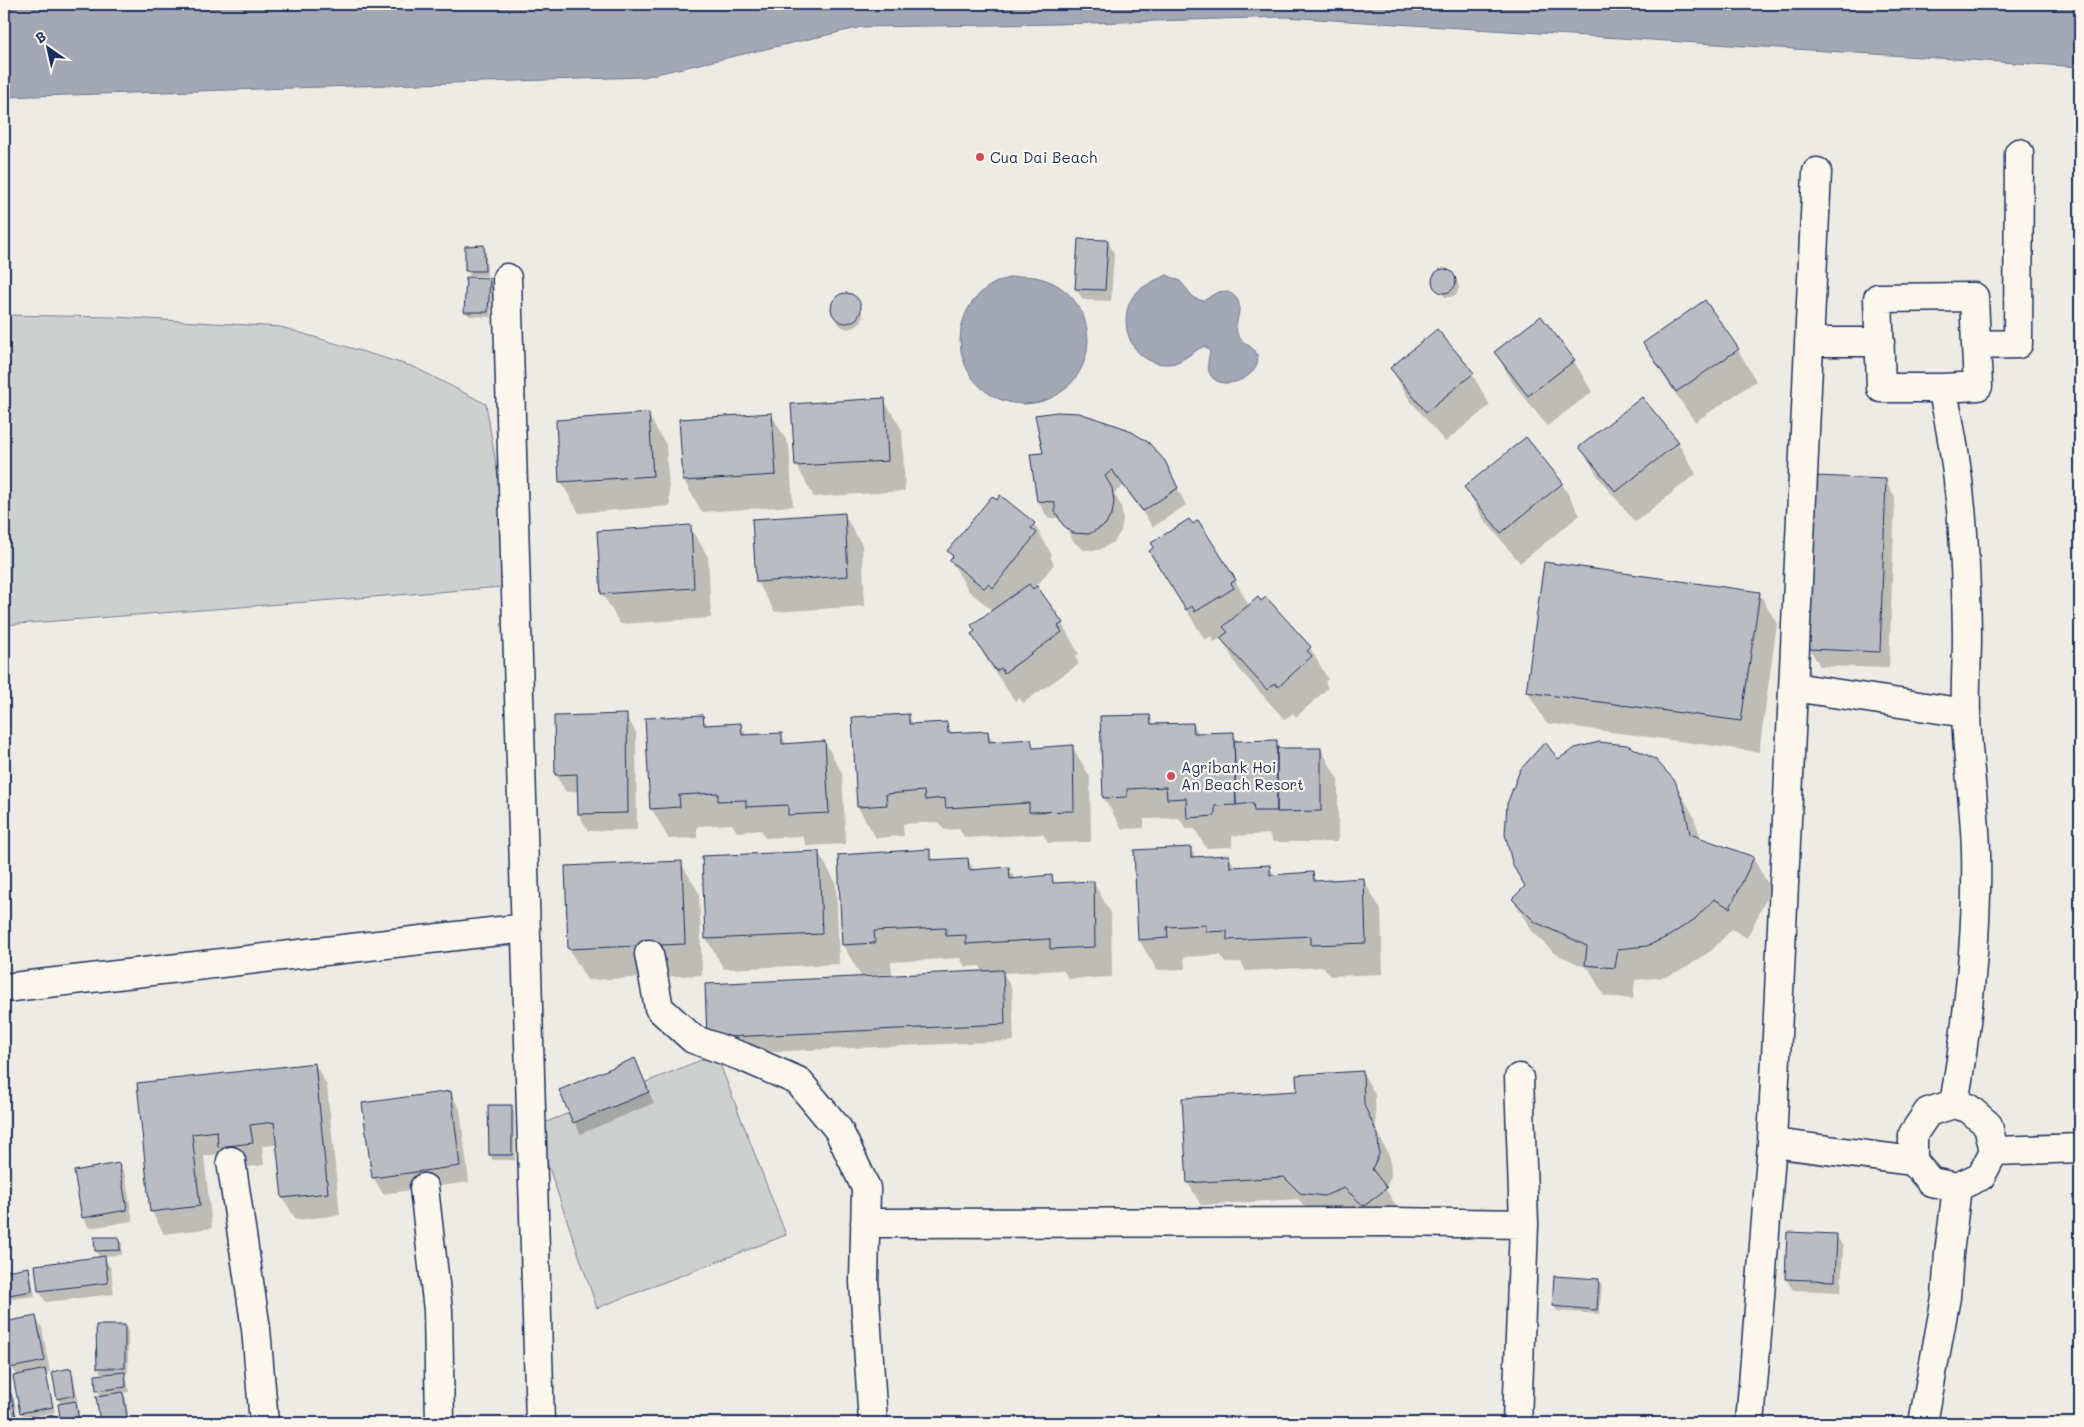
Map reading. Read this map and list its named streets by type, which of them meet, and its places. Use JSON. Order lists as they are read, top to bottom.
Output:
{
  "places": ["Cua Dai Beach", "Agribank Hoi An Beach Resort"],
  "north": "top left"
}
